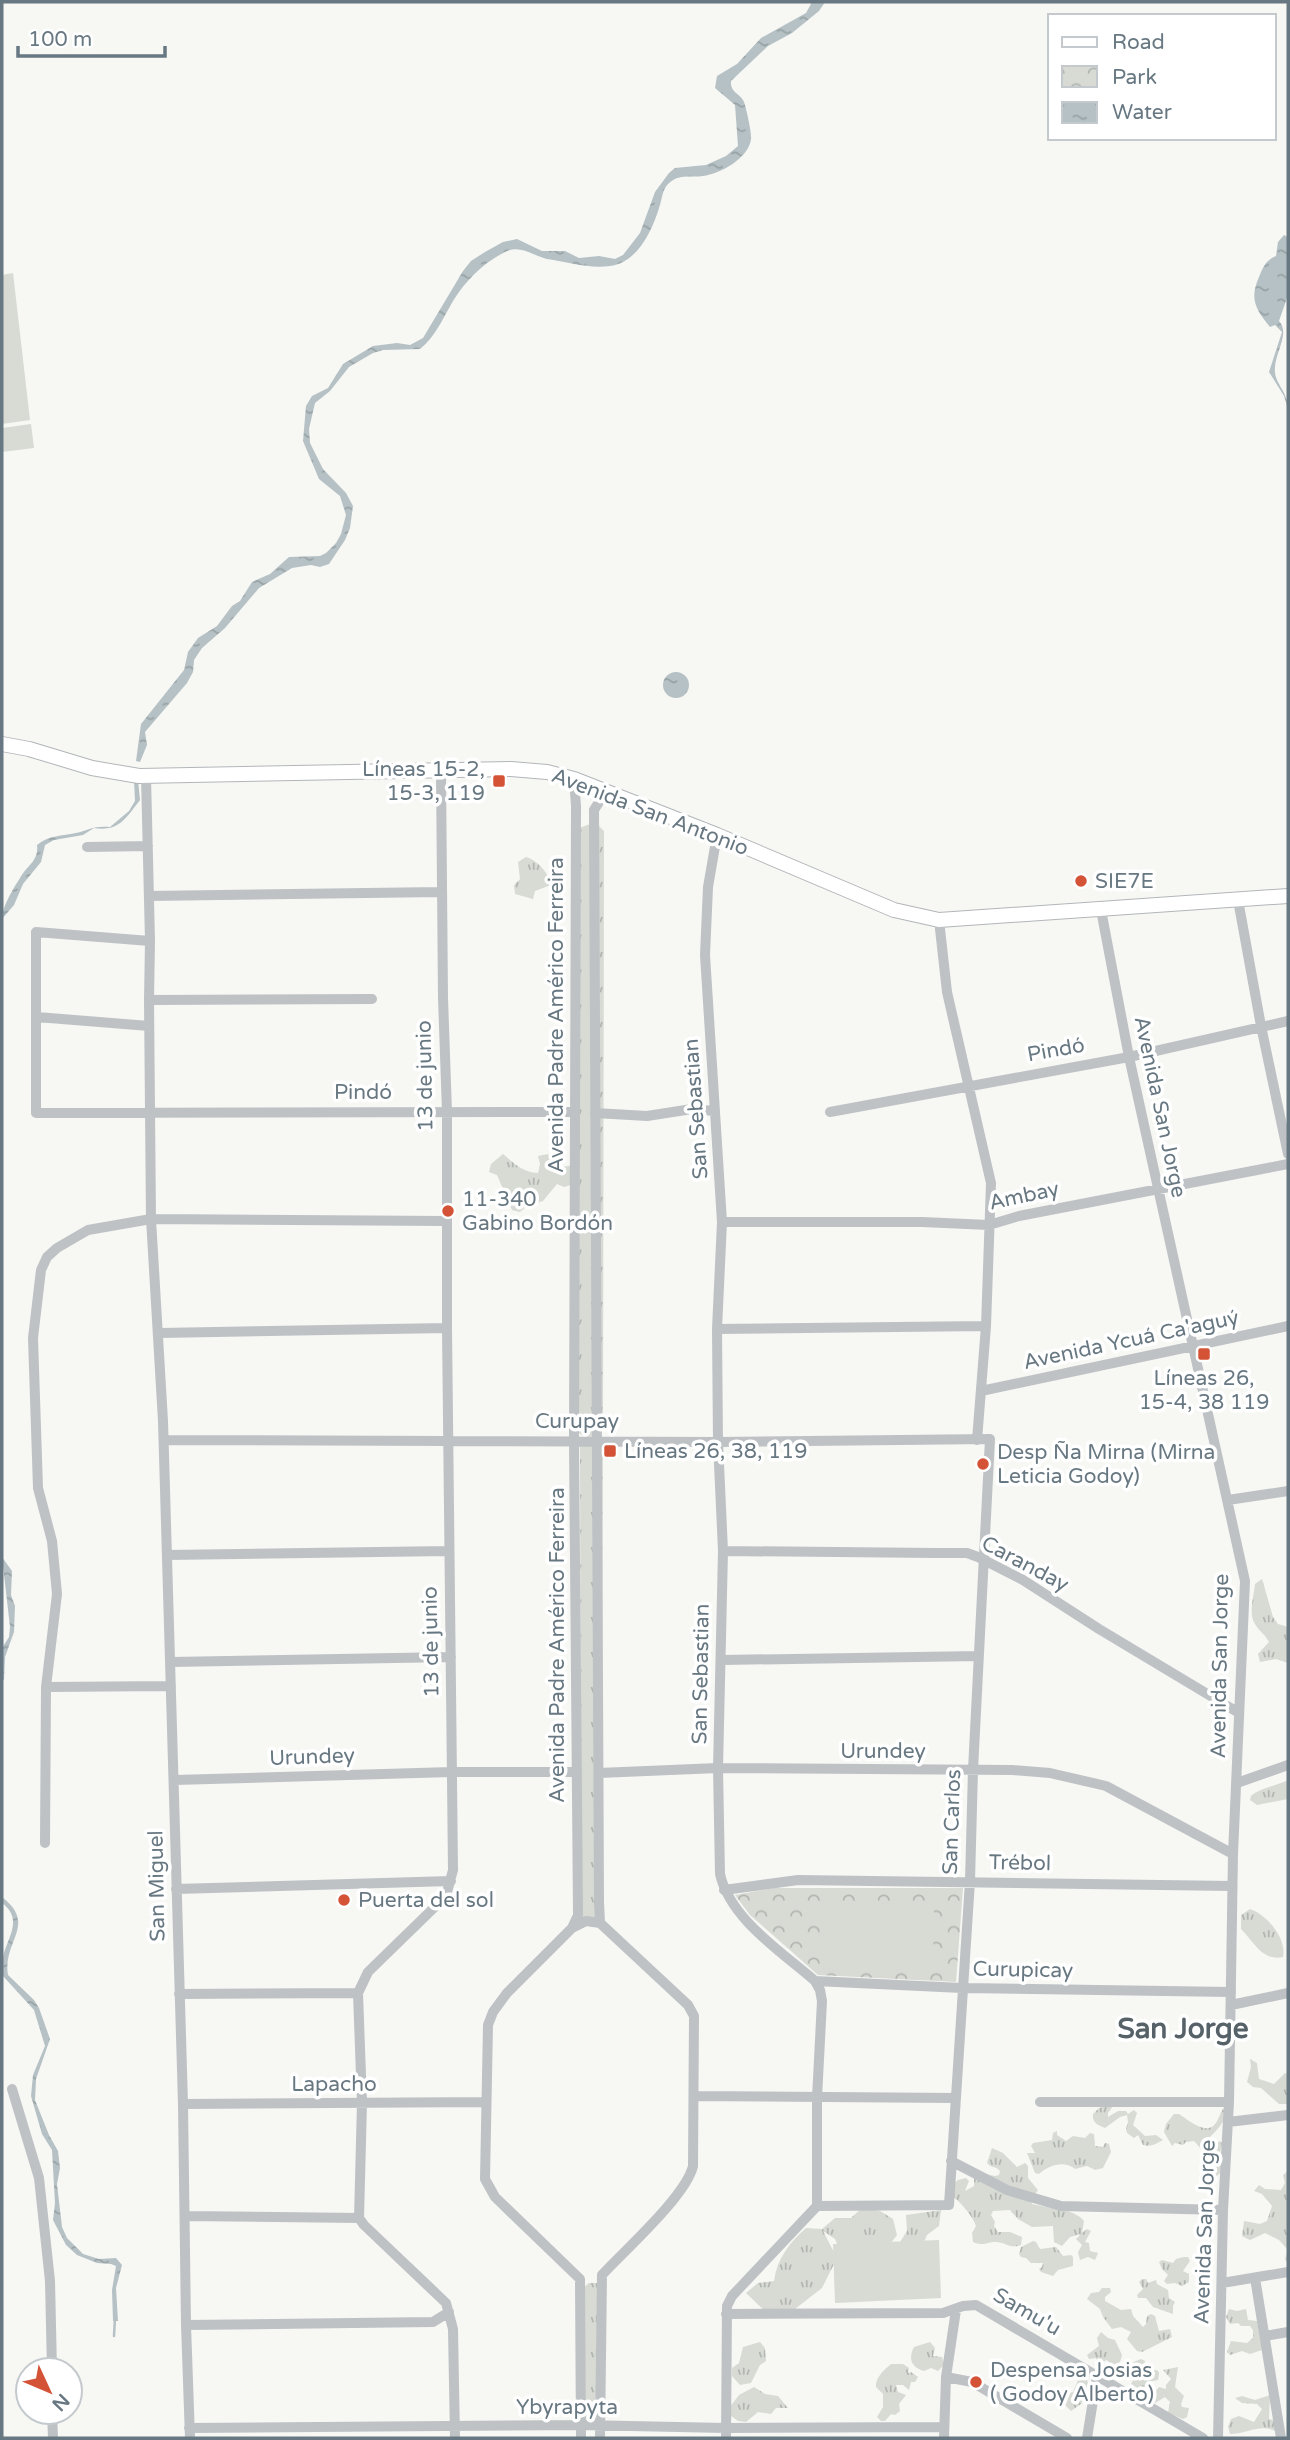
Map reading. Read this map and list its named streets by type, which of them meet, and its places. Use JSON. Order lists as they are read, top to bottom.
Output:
{
  "streets": {
    "main road": ["Avenida San Antonio"],
    "street": [
      "Avenida Padre Américo Ferreira",
      "Pindó",
      "13 de junio",
      "Avenida San Jorge",
      "San Sebastian",
      "Ambay",
      "Avenida Ycuá Ca'aguý",
      "Curupay",
      "Caranday",
      "Urundey",
      "San Carlos",
      "Trébol",
      "San Miguel",
      "Curupicay",
      "Lapacho",
      "Samu'u",
      "Ybyrapyta"
    ]
  },
  "crossings": [
    ["Avenida San Antonio", "Avenida Padre Américo Ferreira"],
    ["Avenida San Antonio", "13 de junio"],
    ["Avenida San Antonio", "Avenida San Jorge"],
    ["Avenida San Antonio", "San Sebastian"],
    ["Avenida San Antonio", "San Miguel"],
    ["Avenida Padre Américo Ferreira", "Pindó"],
    ["Avenida Padre Américo Ferreira", "Curupay"],
    ["Avenida Padre Américo Ferreira", "Urundey"],
    ["Pindó", "13 de junio"],
    ["Pindó", "Avenida San Jorge"],
    ["Pindó", "San Miguel"],
    ["13 de junio", "Curupay"],
    ["13 de junio", "Urundey"],
    ["Avenida San Jorge", "Ambay"],
    ["Avenida San Jorge", "Avenida Ycuá Ca'aguý"],
    ["Avenida San Jorge", "Caranday"],
    ["Avenida San Jorge", "Urundey"],
    ["Avenida San Jorge", "Trébol"],
    ["Avenida San Jorge", "Curupicay"],
    ["San Sebastian", "Ambay"],
    ["San Sebastian", "Curupay"],
    ["San Sebastian", "Caranday"],
    ["San Sebastian", "Urundey"],
    ["San Sebastian", "Trébol"],
    ["Curupay", "San Carlos"],
    ["Curupay", "San Miguel"],
    ["Caranday", "San Carlos"],
    ["Urundey", "San Carlos"],
    ["Urundey", "San Miguel"],
    ["San Carlos", "Trébol"],
    ["San Carlos", "Curupicay"],
    ["San Miguel", "Lapacho"],
    ["San Miguel", "Ybyrapyta"]
  ],
  "districts": ["San Jorge"],
  "places": {
    "transit": ["Líneas 15-2, 15-3, 119", "Líneas 26, 15-4, 38 119", "Líneas 26, 38, 119"],
    "other": [
      "SIE7E",
      "11-340 Gabino Bordón",
      "Desp Ña Mirna (Mirna Leticia Godoy)",
      "Puerta del sol",
      "Despensa Josias ( Godoy Alberto)"
    ]
  },
  "legend": ["Road", "Park", "Water"],
  "scale_bar": "100 m",
  "north": "bottom right"
}
